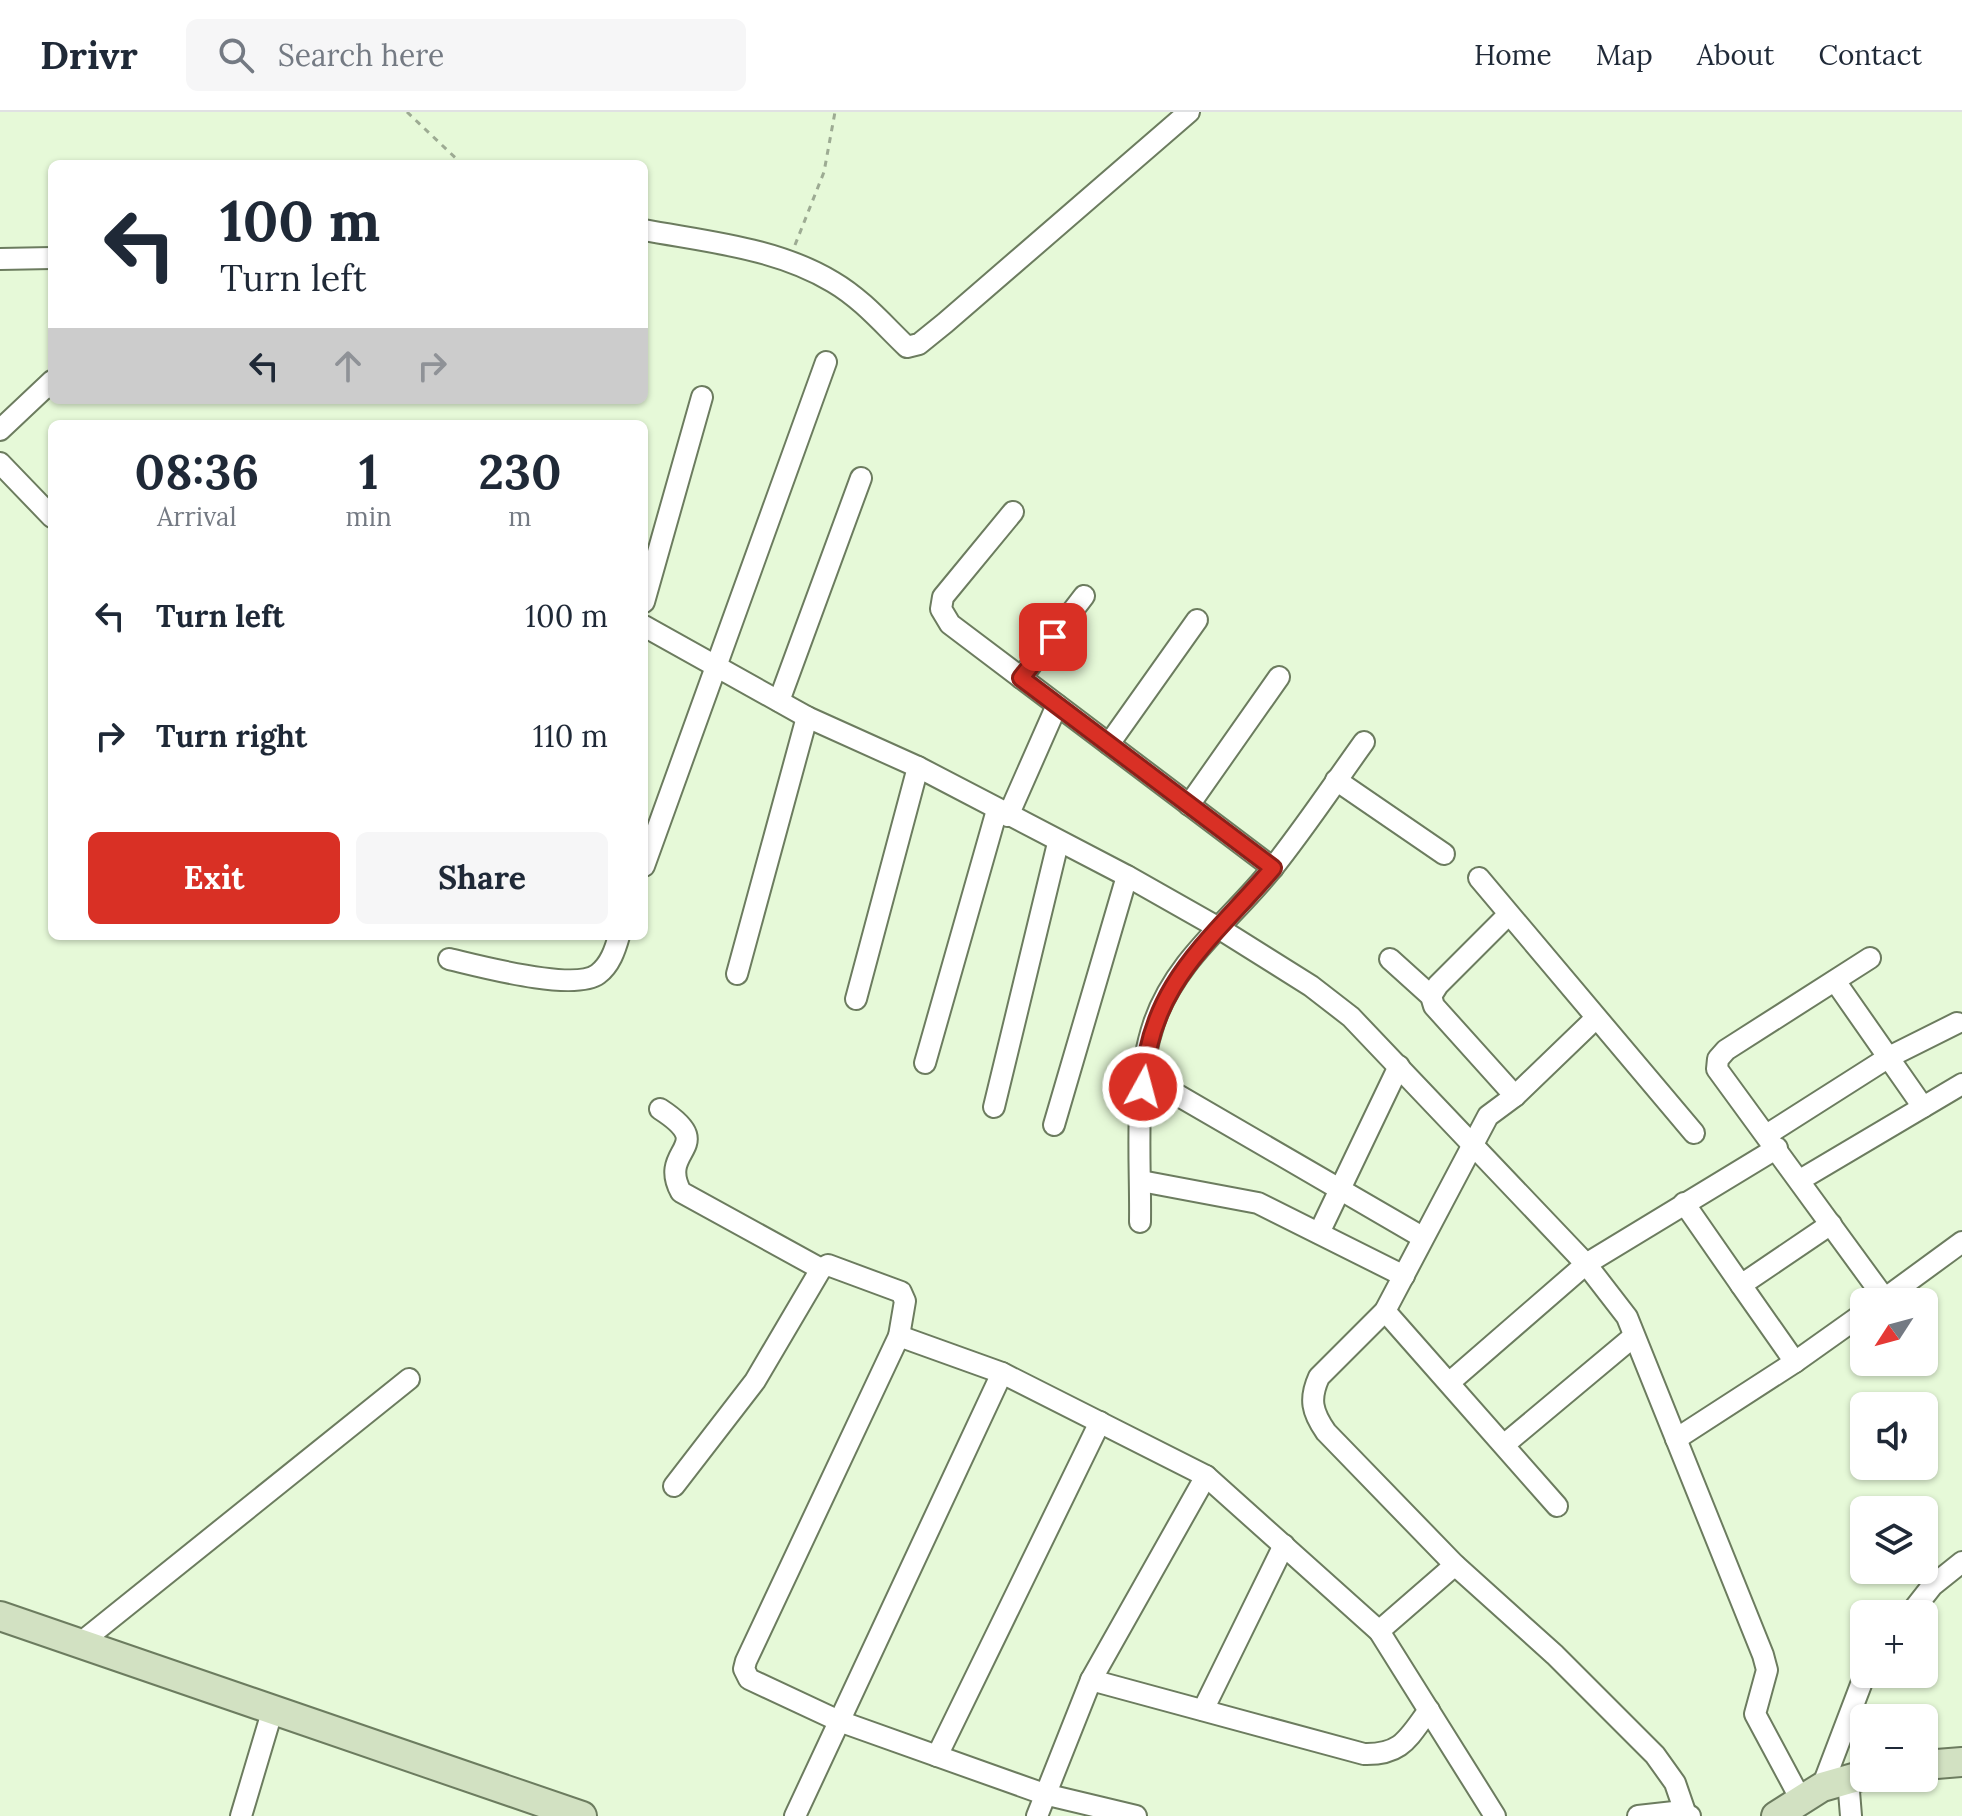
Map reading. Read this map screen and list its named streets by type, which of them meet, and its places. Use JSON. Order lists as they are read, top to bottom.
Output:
{
  "north": "bottom left",
  "page": {
    "header": "Drivr",
    "search": "Search here",
    "nav": [
      "Home",
      "Map",
      "About",
      "Contact"
    ],
    "turn": ["100 m", "Turn left"],
    "eta": [
      "08:36",
      "Arrival",
      "1",
      "min",
      "230",
      "m"
    ],
    "list": [
      {
        "name": "Turn left",
        "value": "100 m"
      },
      {
        "name": "Turn right",
        "value": "110 m"
      }
    ],
    "buttons": ["Exit", "Share"],
    "map_buttons": ["+", "−"]
  }
}
